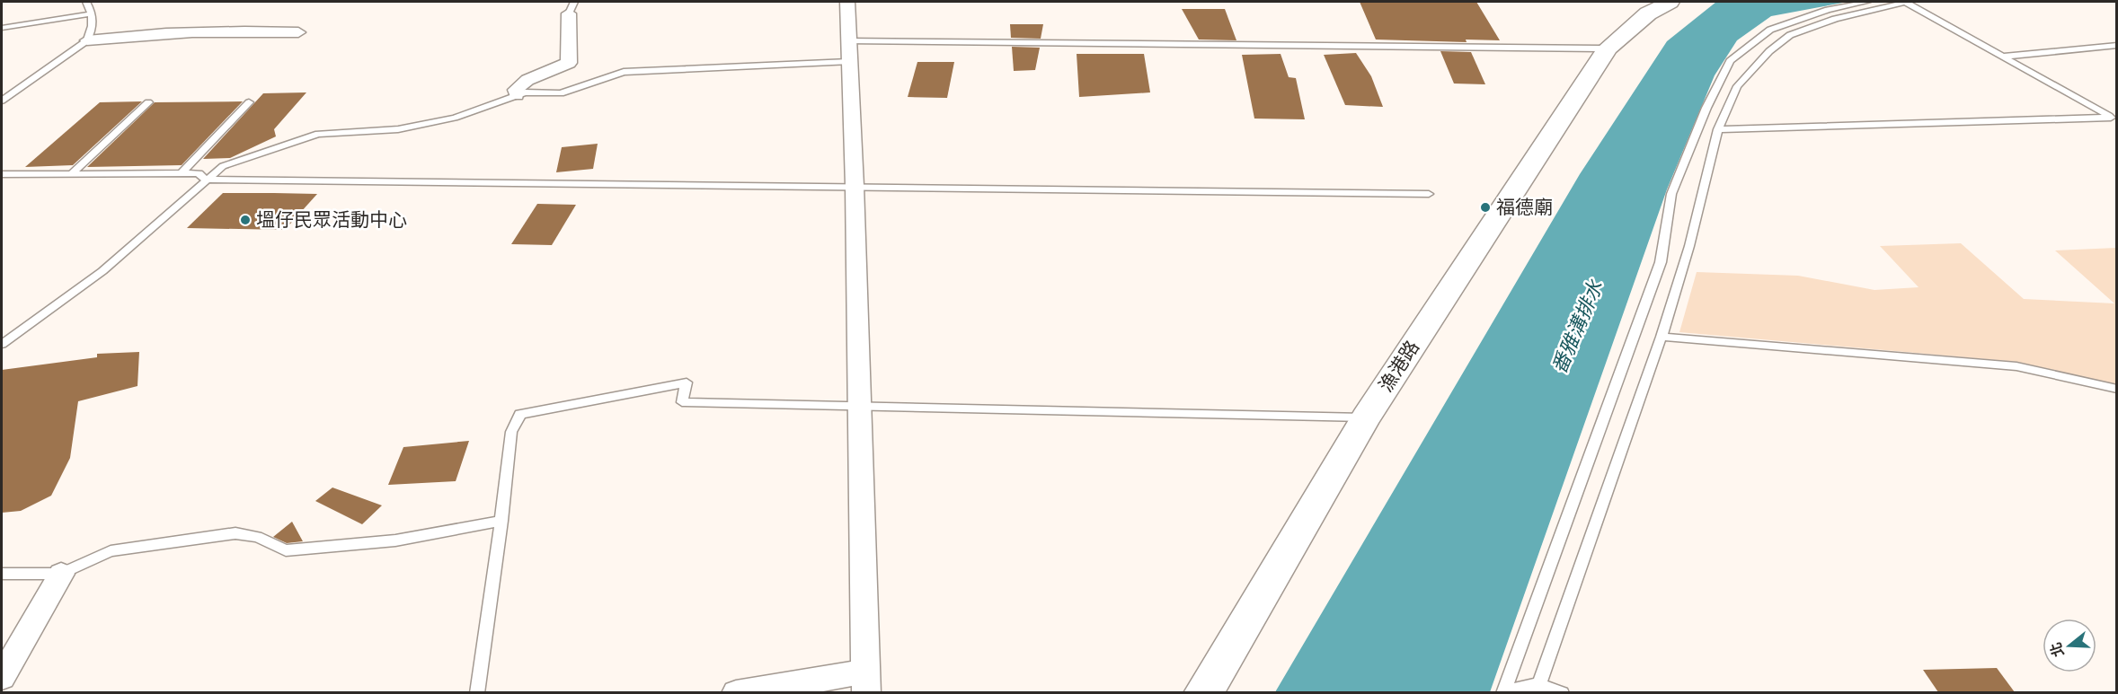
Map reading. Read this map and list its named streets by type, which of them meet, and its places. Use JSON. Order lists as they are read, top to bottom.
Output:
{
  "streets": {
    "street": ["漁港路"]
  },
  "water": ["番雅溝排水"],
  "places": ["福德廟", "塭仔民眾活動中心"],
  "north": "left"
}
